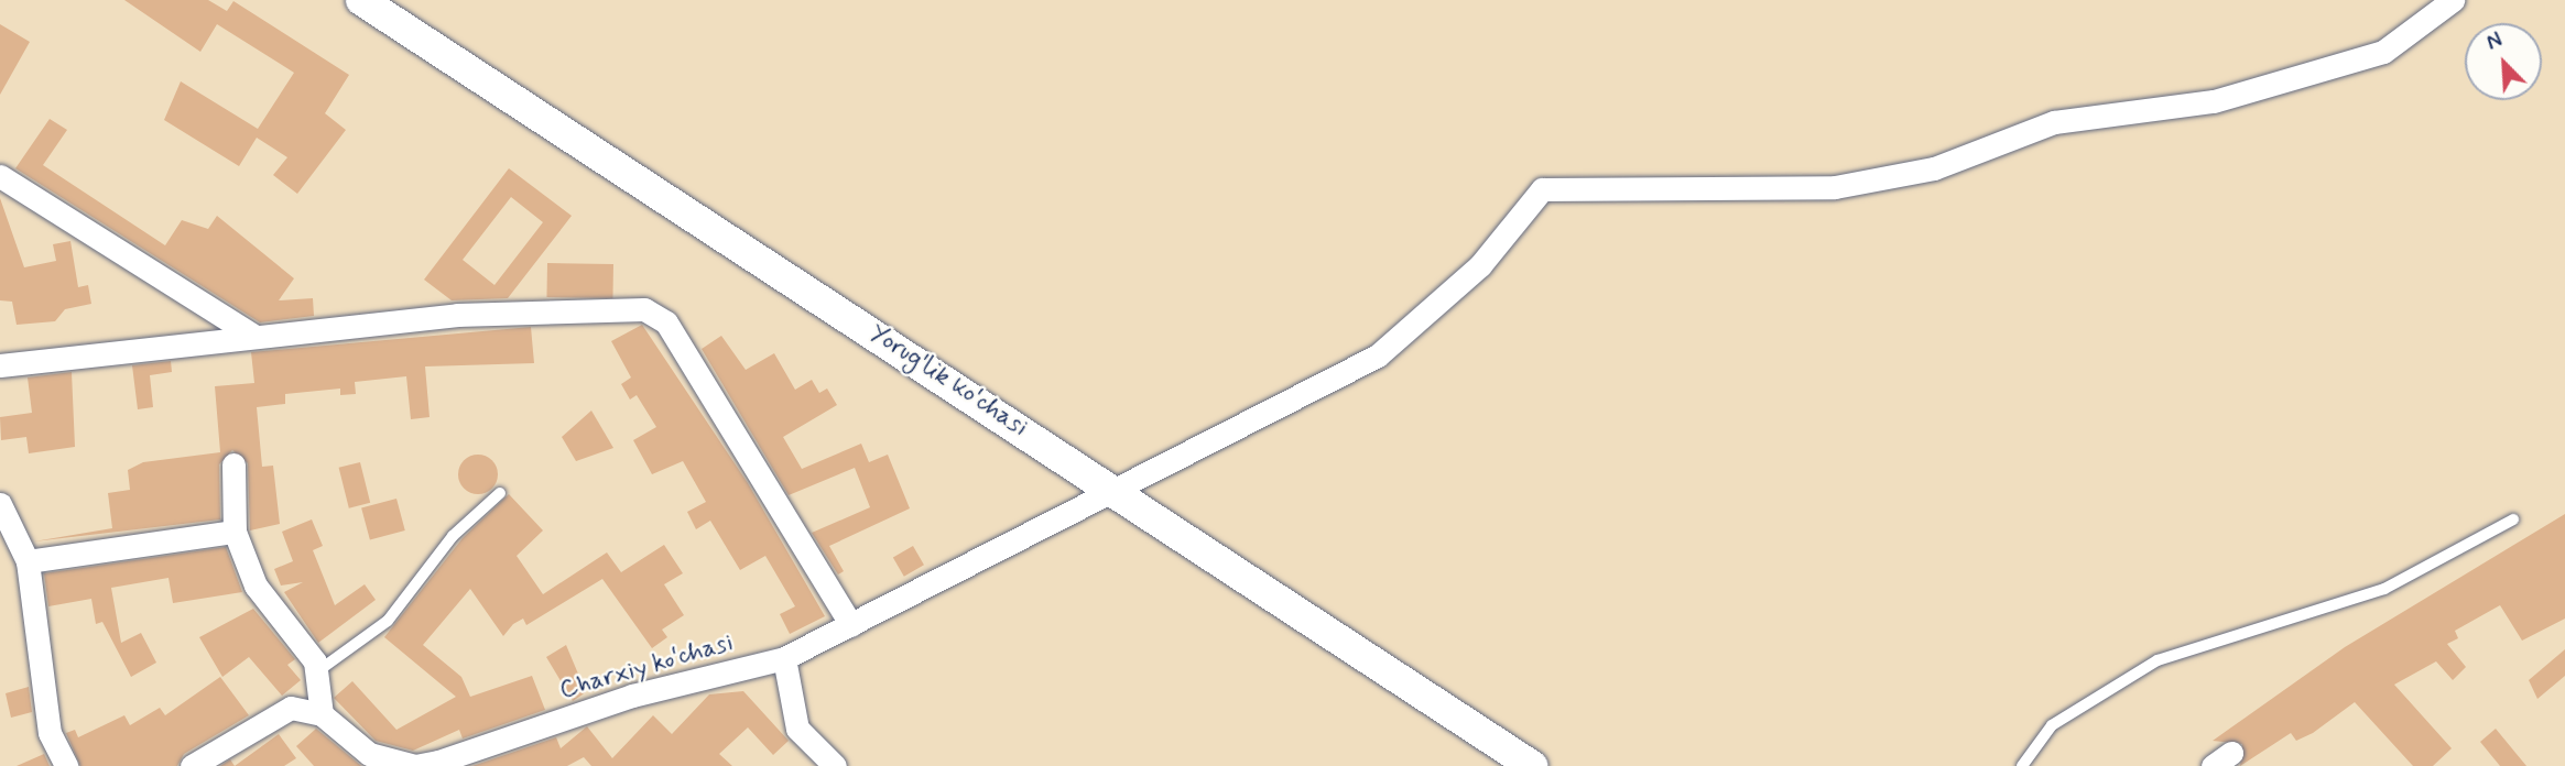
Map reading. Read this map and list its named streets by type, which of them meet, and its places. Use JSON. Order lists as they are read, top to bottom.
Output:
{
  "streets": {
    "main road": ["Yorug'lik koʻchasi"],
    "street": ["Charxiy koʻchasi"]
  },
  "crossings": [
    ["Yorug'lik koʻchasi", "Charxiy koʻchasi"]
  ],
  "north": "top left"
}
